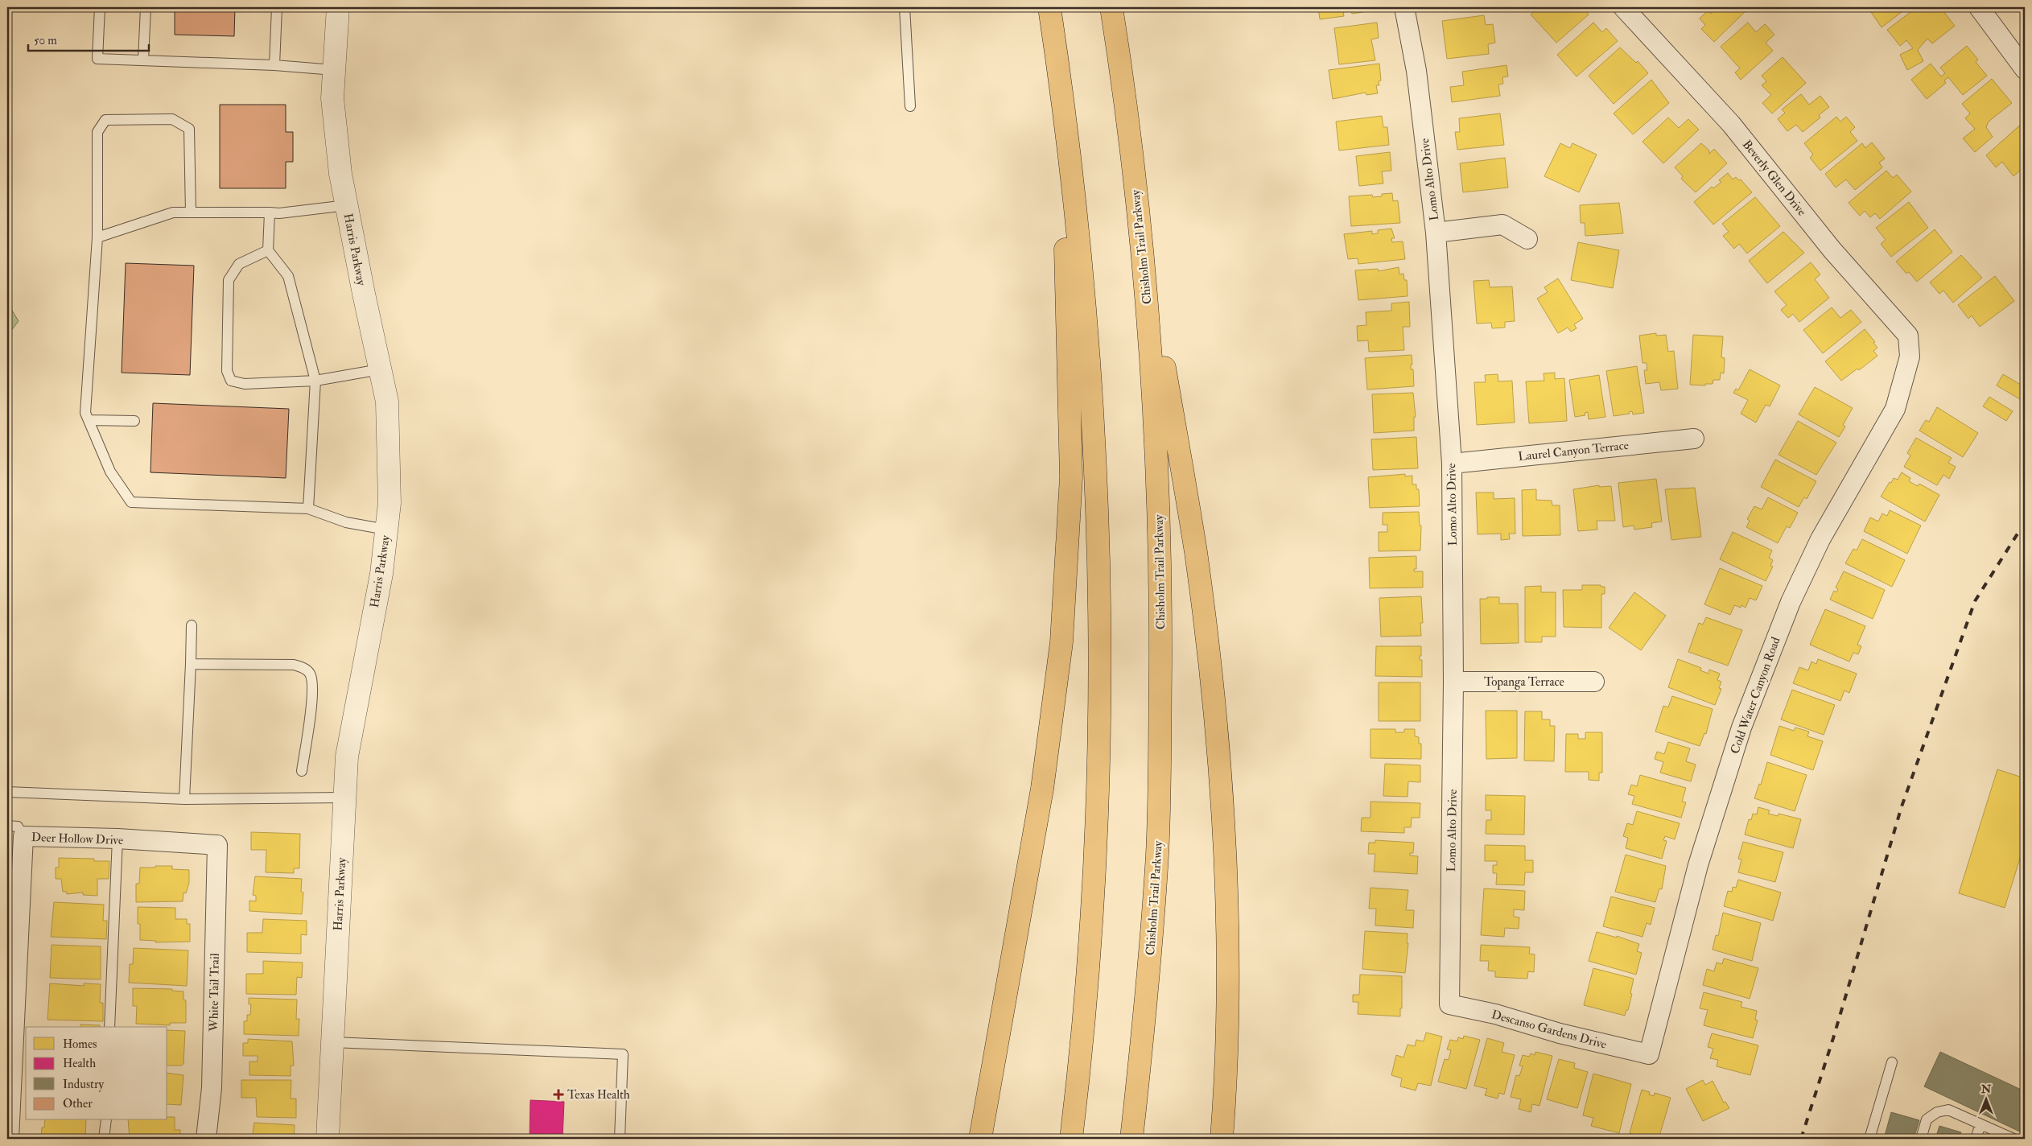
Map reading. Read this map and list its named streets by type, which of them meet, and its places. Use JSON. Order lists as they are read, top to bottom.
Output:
{
  "streets": {
    "highway": ["Chisholm Trail Parkway"],
    "street": [
      "Beverly Glen Drive",
      "Lomo Alto Drive",
      "Harris Parkway",
      "Laurel Canyon Terrace",
      "Topanga Terrace",
      "Cold Water Canyon Road",
      "Deer Hollow Drive",
      "White Tail Trail",
      "Descanso Gardens Drive"
    ]
  },
  "crossings": [
    ["Beverly Glen Drive", "Cold Water Canyon Road"],
    ["Lomo Alto Drive", "Laurel Canyon Terrace"],
    ["Lomo Alto Drive", "Topanga Terrace"],
    ["Lomo Alto Drive", "Descanso Gardens Drive"],
    ["Cold Water Canyon Road", "Descanso Gardens Drive"],
    ["Deer Hollow Drive", "White Tail Trail"]
  ],
  "places": {
    "health": ["Texas Health"]
  },
  "legend": [
    "Homes",
    "Health",
    "Industry",
    "Other"
  ],
  "scale_bar": "50 m",
  "north": "top"
}
